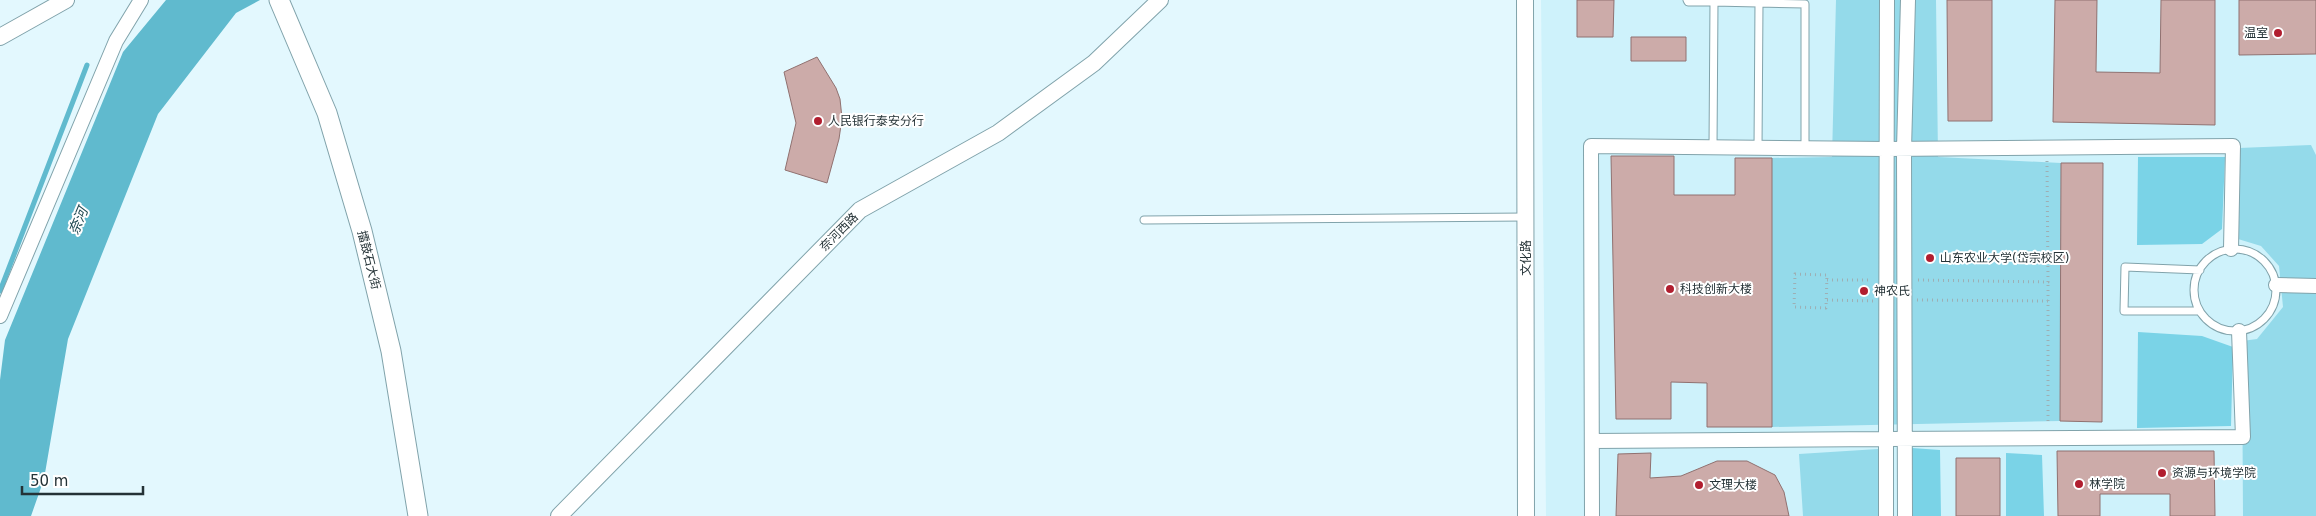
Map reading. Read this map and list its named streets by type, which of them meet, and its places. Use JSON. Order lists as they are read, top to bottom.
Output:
{
  "streets": {
    "main road": ["擂鼓石大街"],
    "street": ["奈河西路", "文化路"]
  },
  "water": ["奈河"],
  "places": [
    "温室",
    "人民银行泰安分行",
    "山东农业大学(岱宗校区)",
    "科技创新大楼",
    "神农氏",
    "资源与环境学院",
    "林学院",
    "文理大楼"
  ],
  "scale_bar": "50 m"
}
